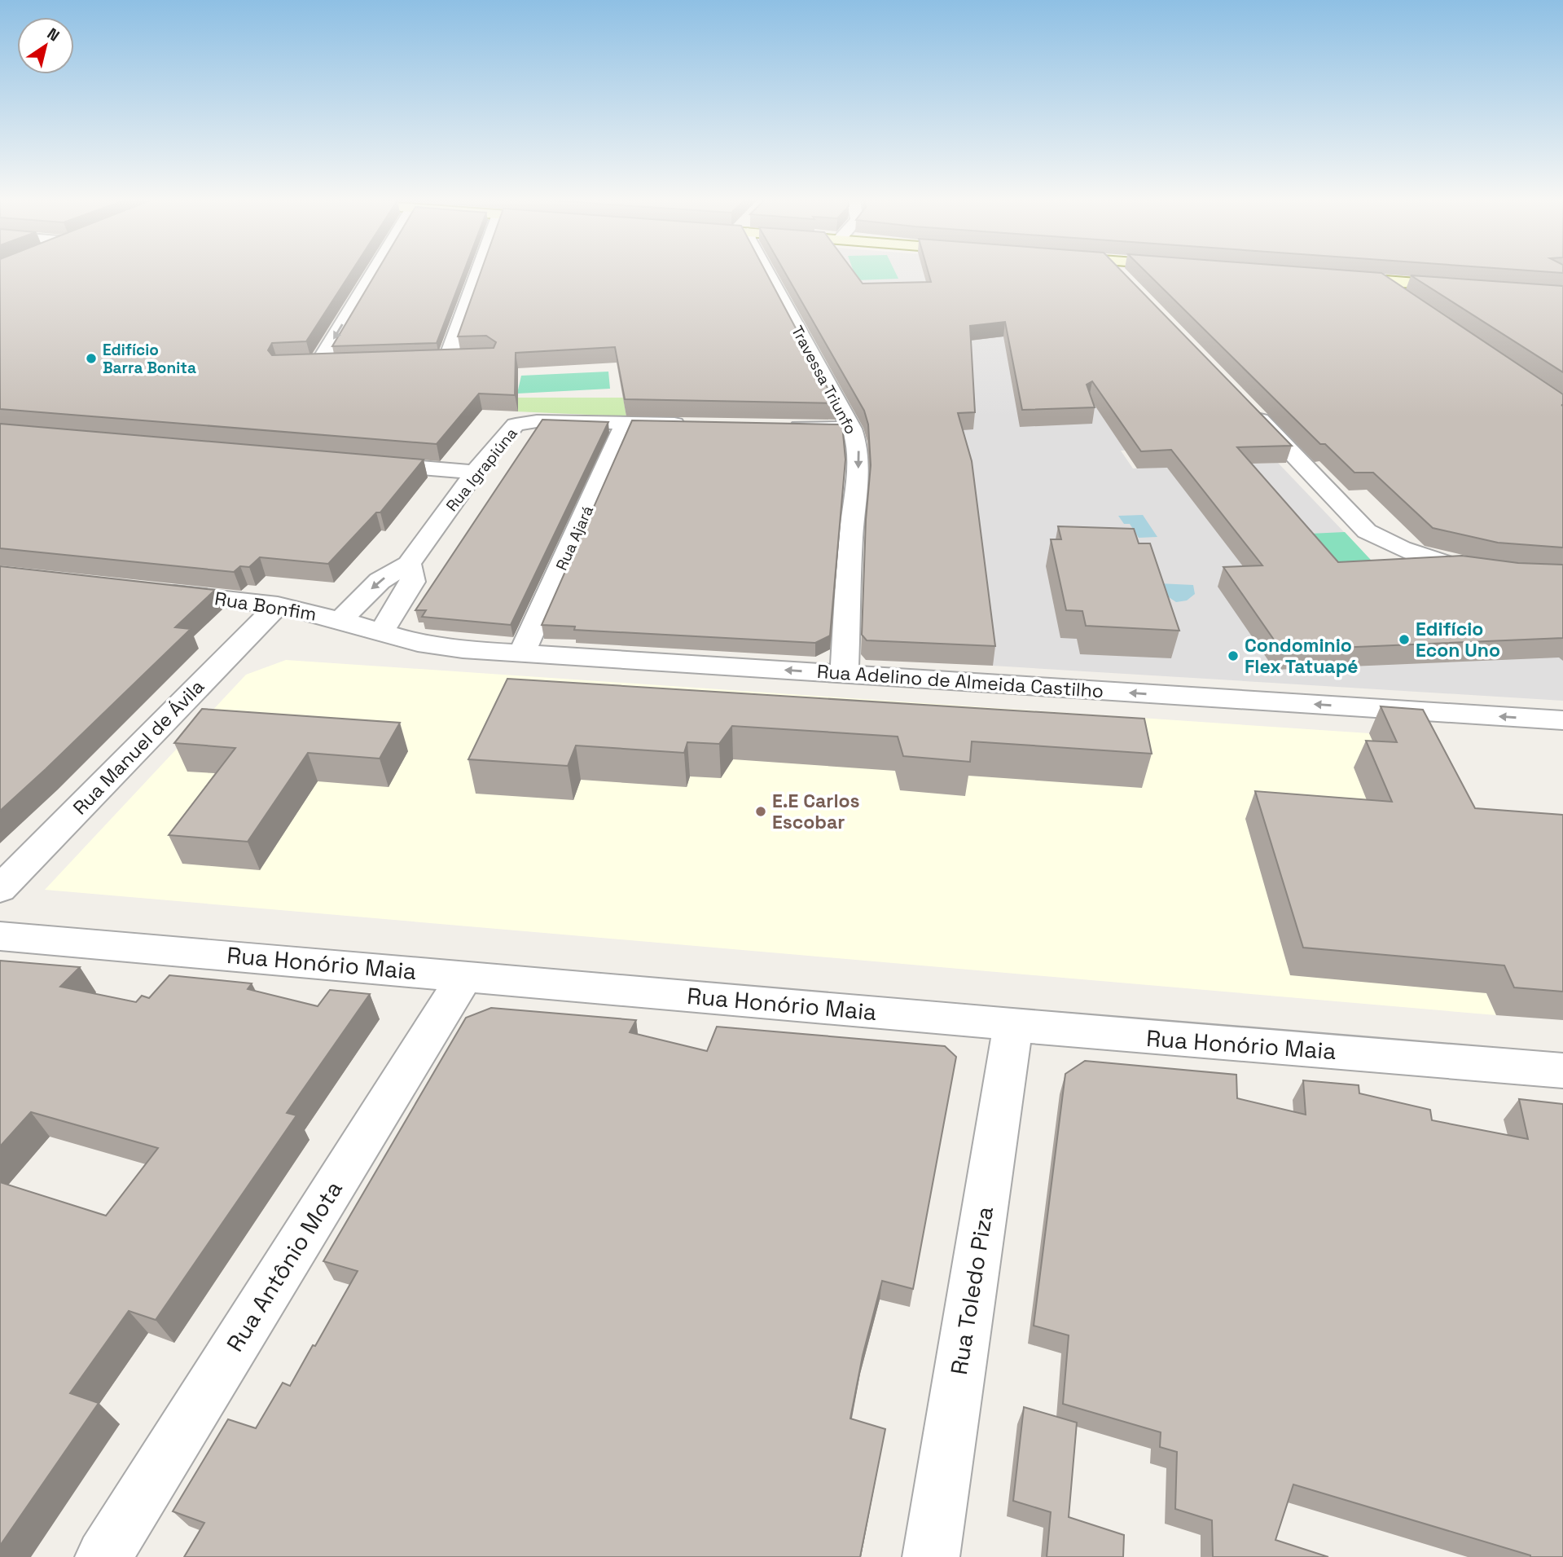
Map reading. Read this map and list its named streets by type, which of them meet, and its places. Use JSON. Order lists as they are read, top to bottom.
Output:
{
  "streets": {
    "street": [
      "Travessa Triunfo",
      "Rua Igrapiúna",
      "Rua Ajará",
      "Rua Bonfim",
      "Rua Adelino de Almeida Castilho",
      "Rua Manuel de Ávila",
      "Rua Honório Maia",
      "Rua Antônio Mota",
      "Rua Toledo Piza"
    ]
  },
  "crossings": [
    ["Travessa Triunfo", "Rua Adelino de Almeida Castilho"],
    ["Rua Igrapiúna", "Rua Ajará"],
    ["Rua Igrapiúna", "Rua Bonfim"],
    ["Rua Igrapiúna", "Rua Adelino de Almeida Castilho"],
    ["Rua Ajará", "Rua Adelino de Almeida Castilho"],
    ["Rua Bonfim", "Rua Adelino de Almeida Castilho"],
    ["Rua Bonfim", "Rua Manuel de Ávila"],
    ["Rua Honório Maia", "Rua Antônio Mota"],
    ["Rua Honório Maia", "Rua Toledo Piza"]
  ],
  "one_way": ["Travessa Triunfo", "Rua Adelino de Almeida Castilho"],
  "places": [
    "Edifício Barra Bonita",
    "Edifício Econ Uno",
    "Condominio Flex Tatuapé",
    "E.E Carlos Escobar"
  ],
  "north": "top right"
}
